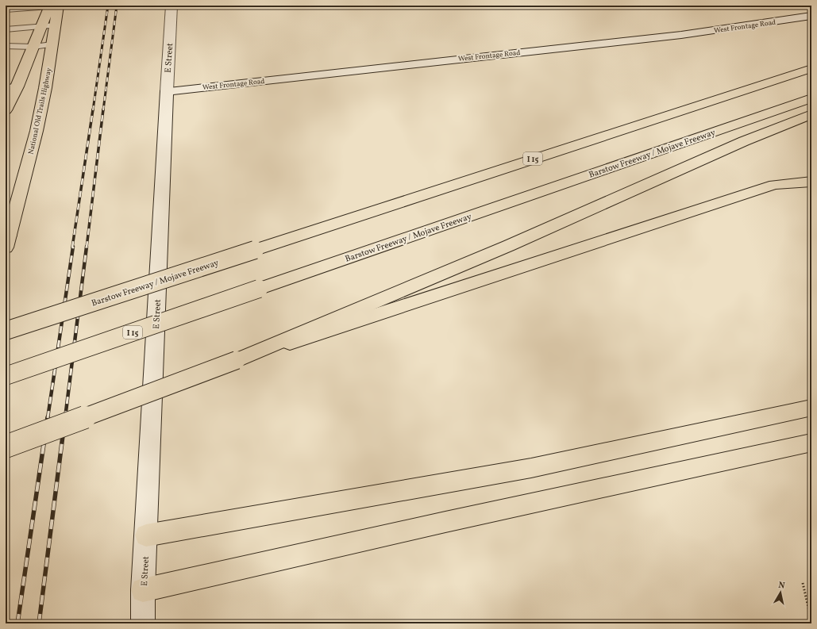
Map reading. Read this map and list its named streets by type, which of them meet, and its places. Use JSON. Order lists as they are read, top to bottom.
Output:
{
  "streets": {
    "main road": ["National Old Trails Highway", "Barstow Freeway / Mojave Freeway", "I 15"],
    "street": ["West Frontage Road", "E Street"]
  },
  "crossings": [
    ["West Frontage Road", "E Street"]
  ],
  "north": "top"
}
